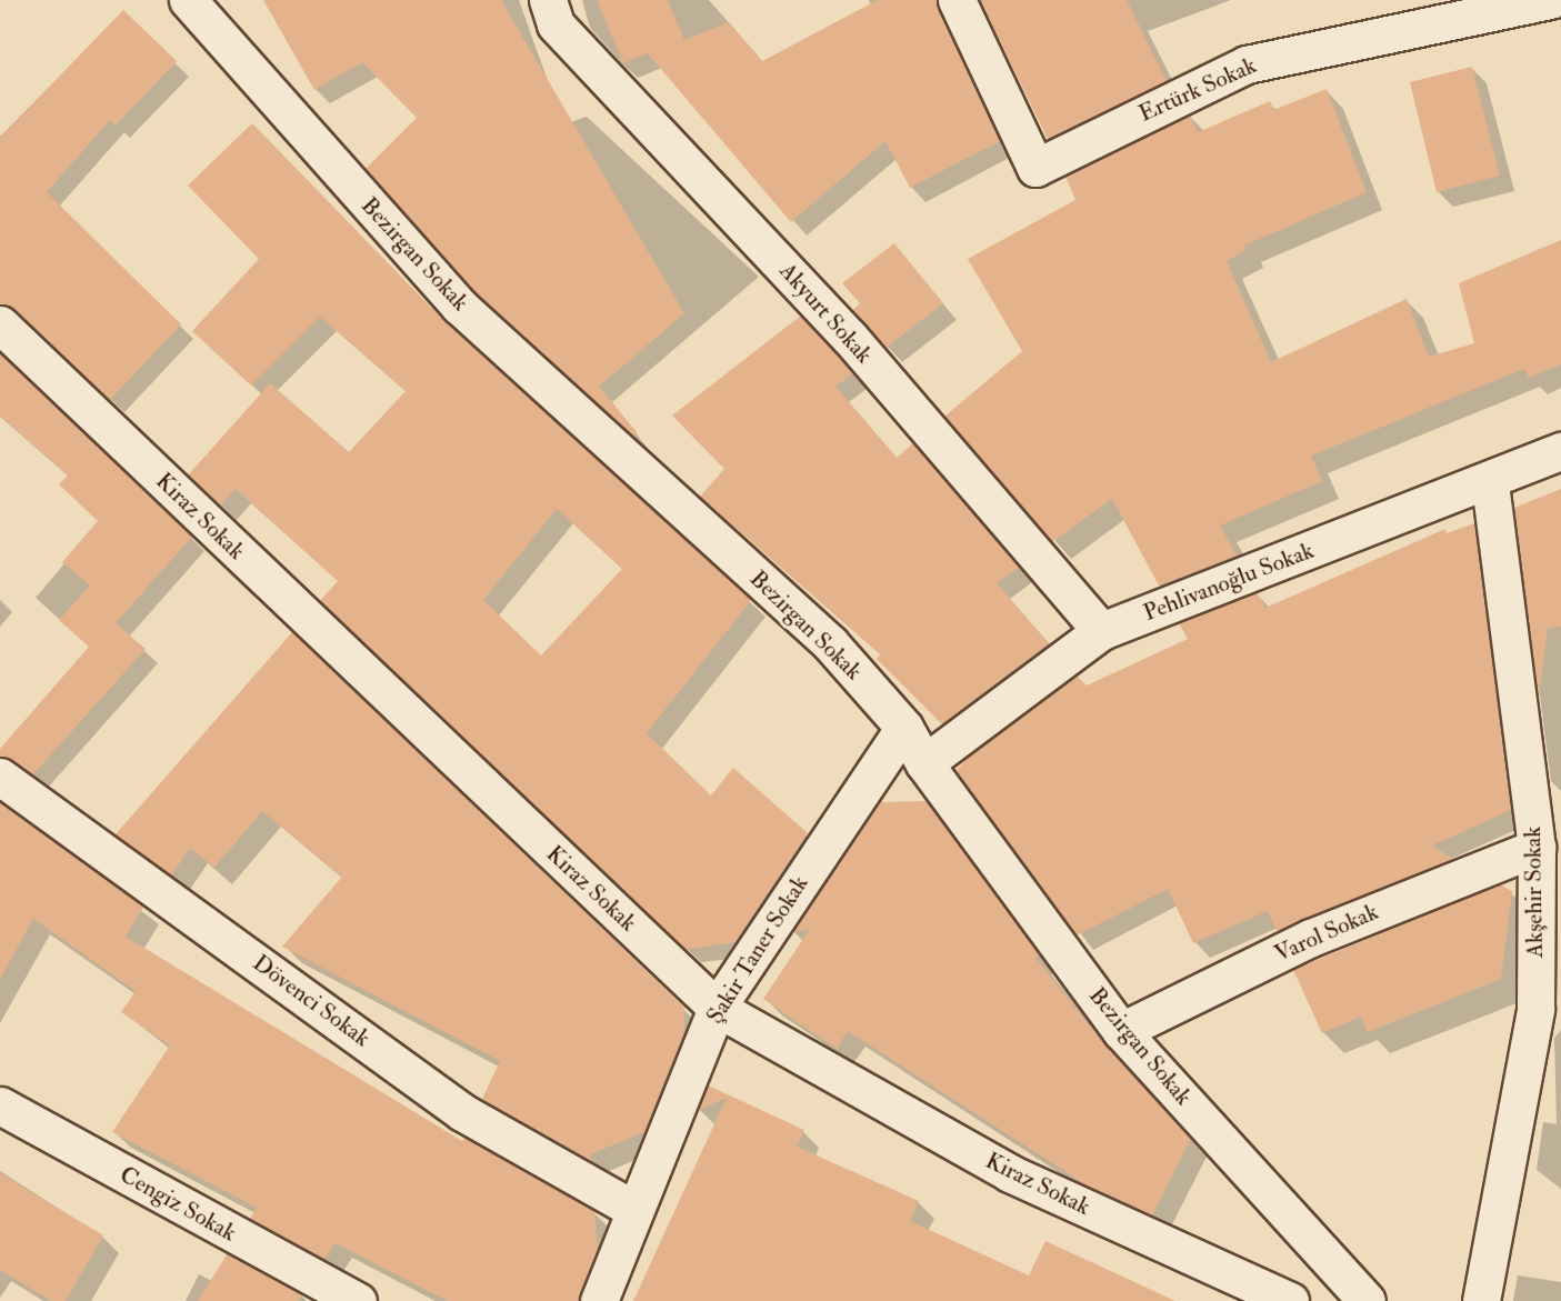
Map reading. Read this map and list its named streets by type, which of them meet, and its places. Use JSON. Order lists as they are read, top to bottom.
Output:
{
  "streets": {
    "street": [
      "Ertürk Sokak",
      "Bezirgan Sokak",
      "Akyurt Sokak",
      "Kiraz Sokak",
      "Pehlivanoğlu Sokak",
      "Akşehir Sokak",
      "Varol Sokak",
      "Şakir Taner Sokak",
      "Dövenci Sokak",
      "Cengiz Sokak"
    ]
  },
  "crossings": [
    ["Bezirgan Sokak", "Pehlivanoğlu Sokak"],
    ["Bezirgan Sokak", "Varol Sokak"],
    ["Bezirgan Sokak", "Şakir Taner Sokak"],
    ["Akyurt Sokak", "Pehlivanoğlu Sokak"],
    ["Kiraz Sokak", "Şakir Taner Sokak"],
    ["Pehlivanoğlu Sokak", "Akşehir Sokak"],
    ["Akşehir Sokak", "Varol Sokak"],
    ["Şakir Taner Sokak", "Dövenci Sokak"]
  ]
}
